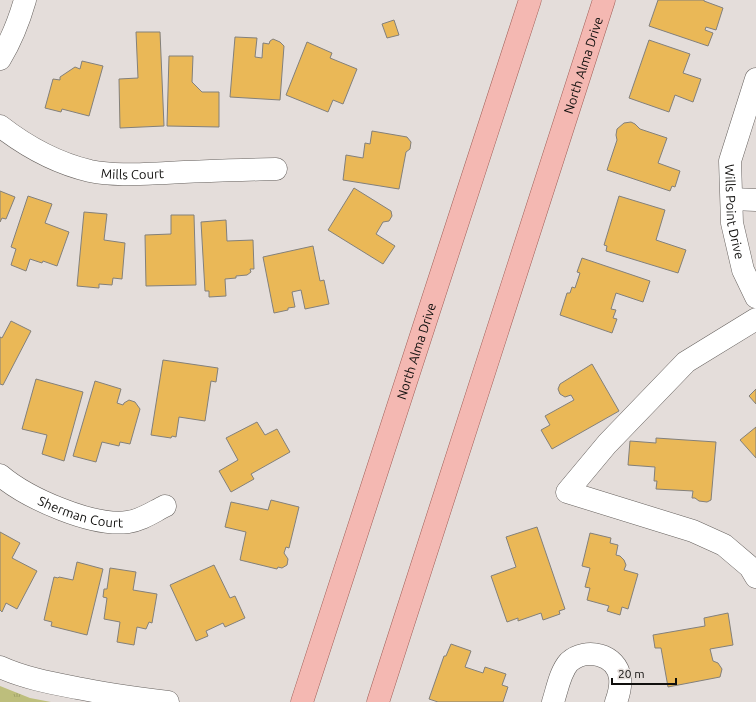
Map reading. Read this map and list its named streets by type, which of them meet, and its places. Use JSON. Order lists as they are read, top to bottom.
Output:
{
  "streets": {
    "main road": ["North Alma Drive"],
    "street": ["Mills Court", "Wills Point Drive", "Sherman Court"]
  },
  "scale_bar": "20 m"
}
